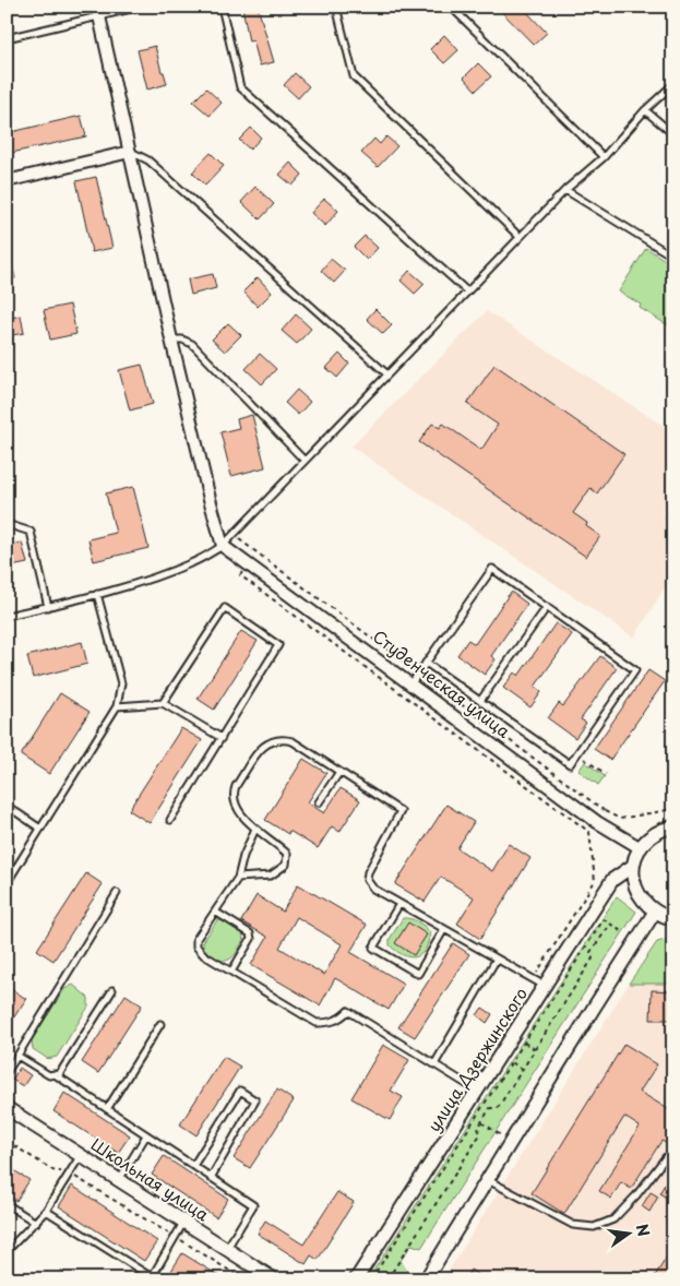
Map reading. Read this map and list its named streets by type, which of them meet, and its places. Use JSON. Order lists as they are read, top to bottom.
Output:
{
  "streets": {
    "street": ["Студенческая улица", "улица Дзержинского", "Школьная улица"]
  },
  "north": "right"
}
